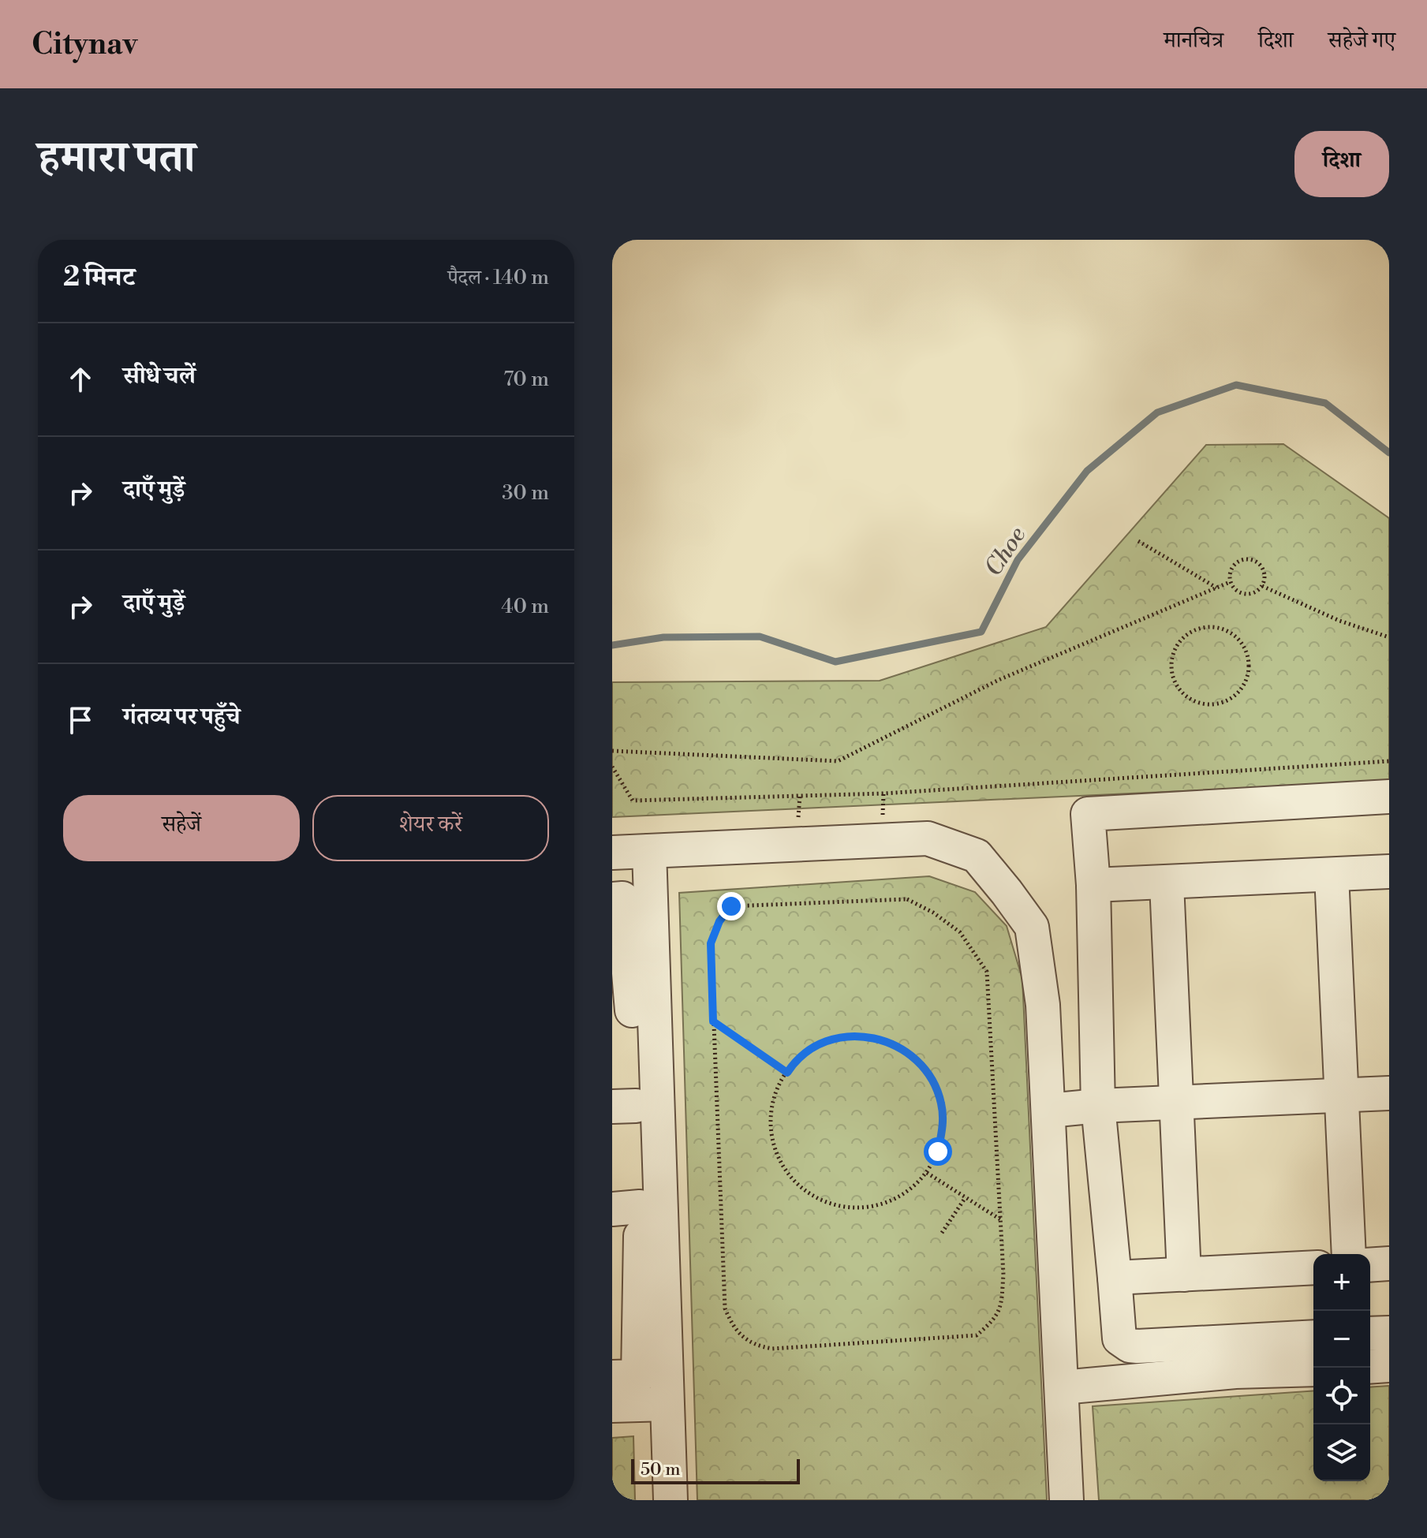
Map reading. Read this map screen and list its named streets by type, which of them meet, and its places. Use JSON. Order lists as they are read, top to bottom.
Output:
{
  "water": ["Choe"],
  "scale_bar": "50 m",
  "page": {
    "header": "Citynav",
    "nav": ["मानचित्र", "दिशा", "सहेजे गए"],
    "title": "हमारा पता",
    "buttons": [
      "दिशा",
      ["सहेजें", "शेयर करें"]
    ],
    "heading": ["2 मिनट", "पैदल · 140 m"],
    "list": [
      ["सीधे चलें", "70 m"],
      ["दाएँ मुड़ें", "30 m"],
      ["दाएँ मुड़ें", "40 m"],
      "गंतव्य पर पहुँचे"
    ],
    "map_buttons": ["+", "−"],
    "scale": "50 m"
  }
}
